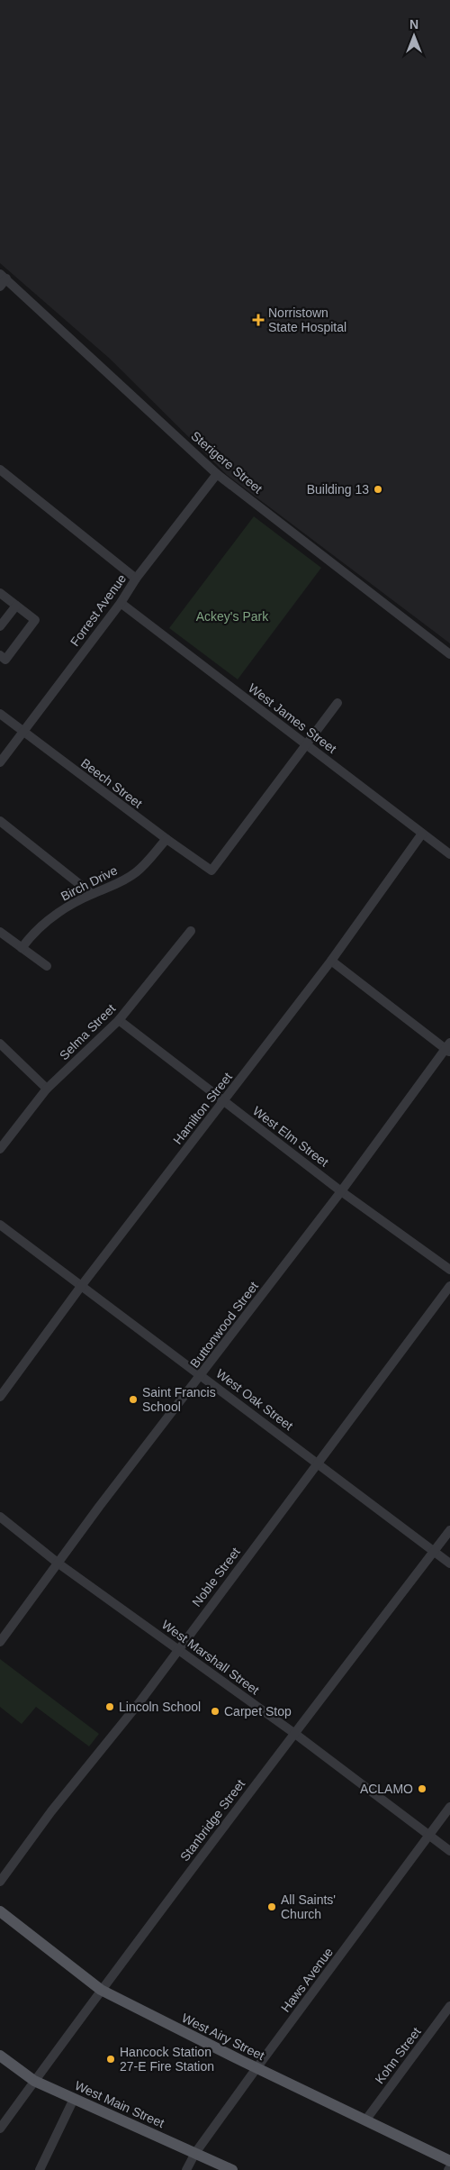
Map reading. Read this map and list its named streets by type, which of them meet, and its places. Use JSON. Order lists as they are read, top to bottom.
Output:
{
  "streets": {
    "main road": ["West Airy Street", "West Main Street"],
    "street": [
      "Sterigere Street",
      "Forrest Avenue",
      "West James Street",
      "Beech Street",
      "Birch Drive",
      "Selma Street",
      "Hamilton Street",
      "West Elm Street",
      "Buttonwood Street",
      "West Oak Street",
      "Noble Street",
      "West Marshall Street",
      "Stanbridge Street",
      "Haws Avenue",
      "Kohn Street"
    ]
  },
  "crossings": [
    ["Sterigere Street", "Forrest Avenue"],
    ["Forrest Avenue", "West James Street"],
    ["Forrest Avenue", "Beech Street"],
    ["West James Street", "Beech Street"],
    ["West James Street", "Hamilton Street"],
    ["Beech Street", "Birch Drive"],
    ["Selma Street", "West Elm Street"],
    ["Hamilton Street", "West Elm Street"],
    ["Hamilton Street", "West Oak Street"],
    ["West Elm Street", "Buttonwood Street"],
    ["Buttonwood Street", "West Oak Street"],
    ["Buttonwood Street", "West Marshall Street"],
    ["West Oak Street", "Noble Street"],
    ["West Oak Street", "Stanbridge Street"],
    ["Noble Street", "West Marshall Street"],
    ["West Marshall Street", "Stanbridge Street"],
    ["West Marshall Street", "Haws Avenue"],
    ["Stanbridge Street", "West Airy Street"],
    ["Stanbridge Street", "West Main Street"],
    ["Haws Avenue", "West Airy Street"],
    ["Haws Avenue", "West Main Street"],
    ["West Airy Street", "Kohn Street"]
  ],
  "parks": ["Ackey's Park"],
  "places": {
    "health": ["Norristown State Hospital"],
    "other": [
      "Building 13",
      "Saint Francis School",
      "Lincoln School",
      "Carpet Stop",
      "ACLAMO",
      "All Saints' Church",
      "Hancock Station 27-E Fire Station"
    ]
  },
  "north": "top"
}
